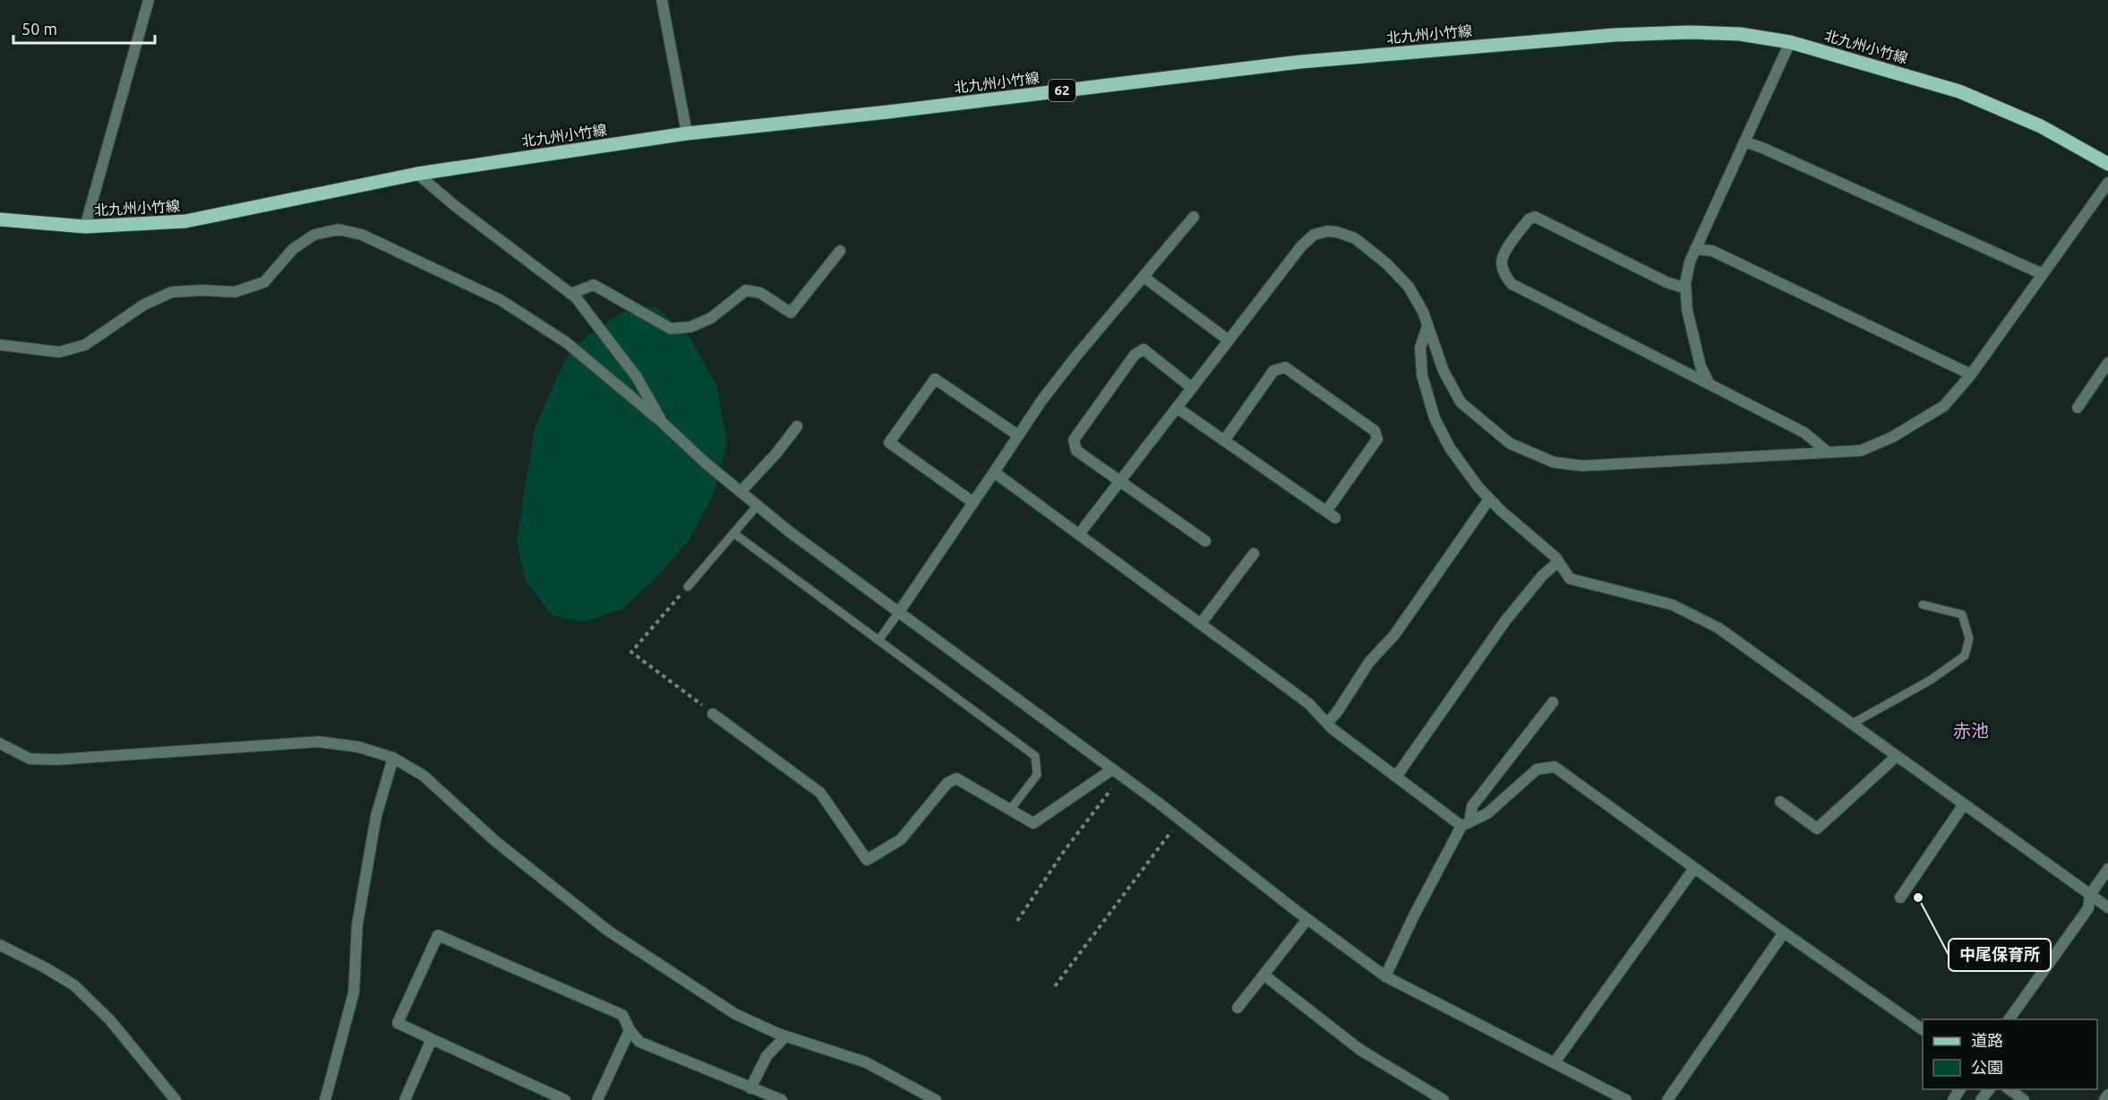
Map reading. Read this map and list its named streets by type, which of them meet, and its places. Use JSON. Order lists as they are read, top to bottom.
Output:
{
  "streets": {
    "main road": ["北九州小竹線", "62"]
  },
  "districts": ["赤池"],
  "places": ["中尾保育所"],
  "legend": ["道路", "公園"],
  "scale_bar": "50 m"
}
